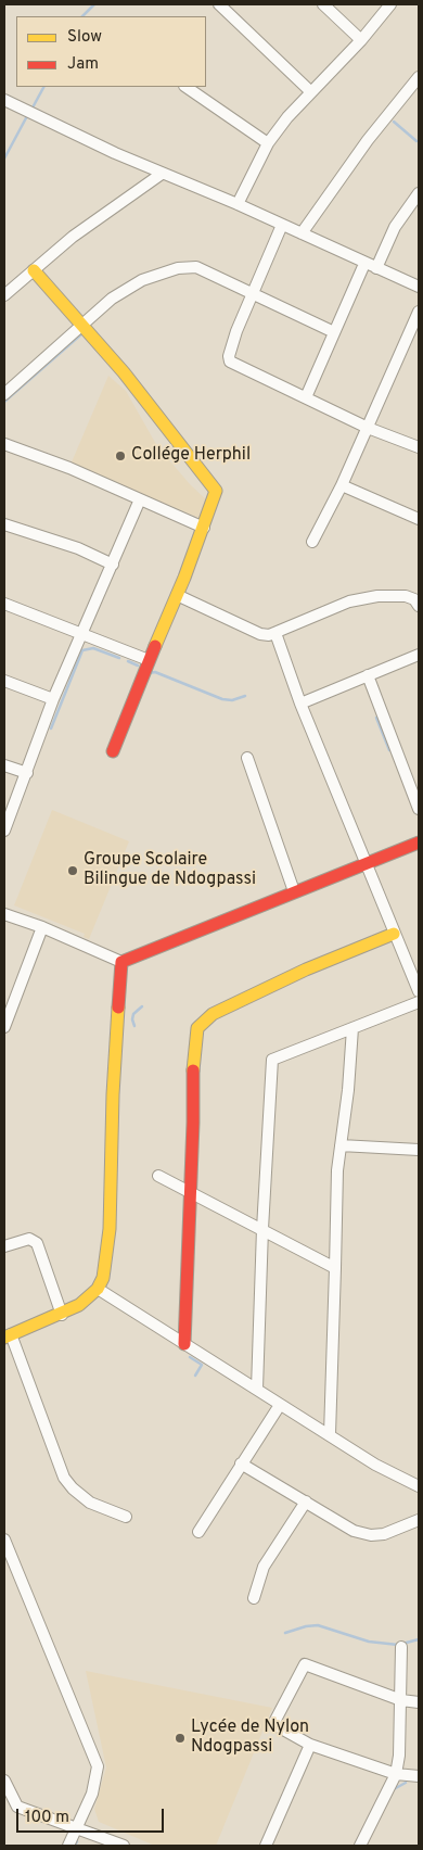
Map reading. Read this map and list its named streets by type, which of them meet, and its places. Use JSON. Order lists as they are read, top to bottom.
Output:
{
  "places": ["Collége Herphil", "Groupe Scolaire Bilingue de Ndogpassi", "Lycée de Nylon Ndogpassi"],
  "legend": ["Slow", "Jam"],
  "scale_bar": "100 m"
}
